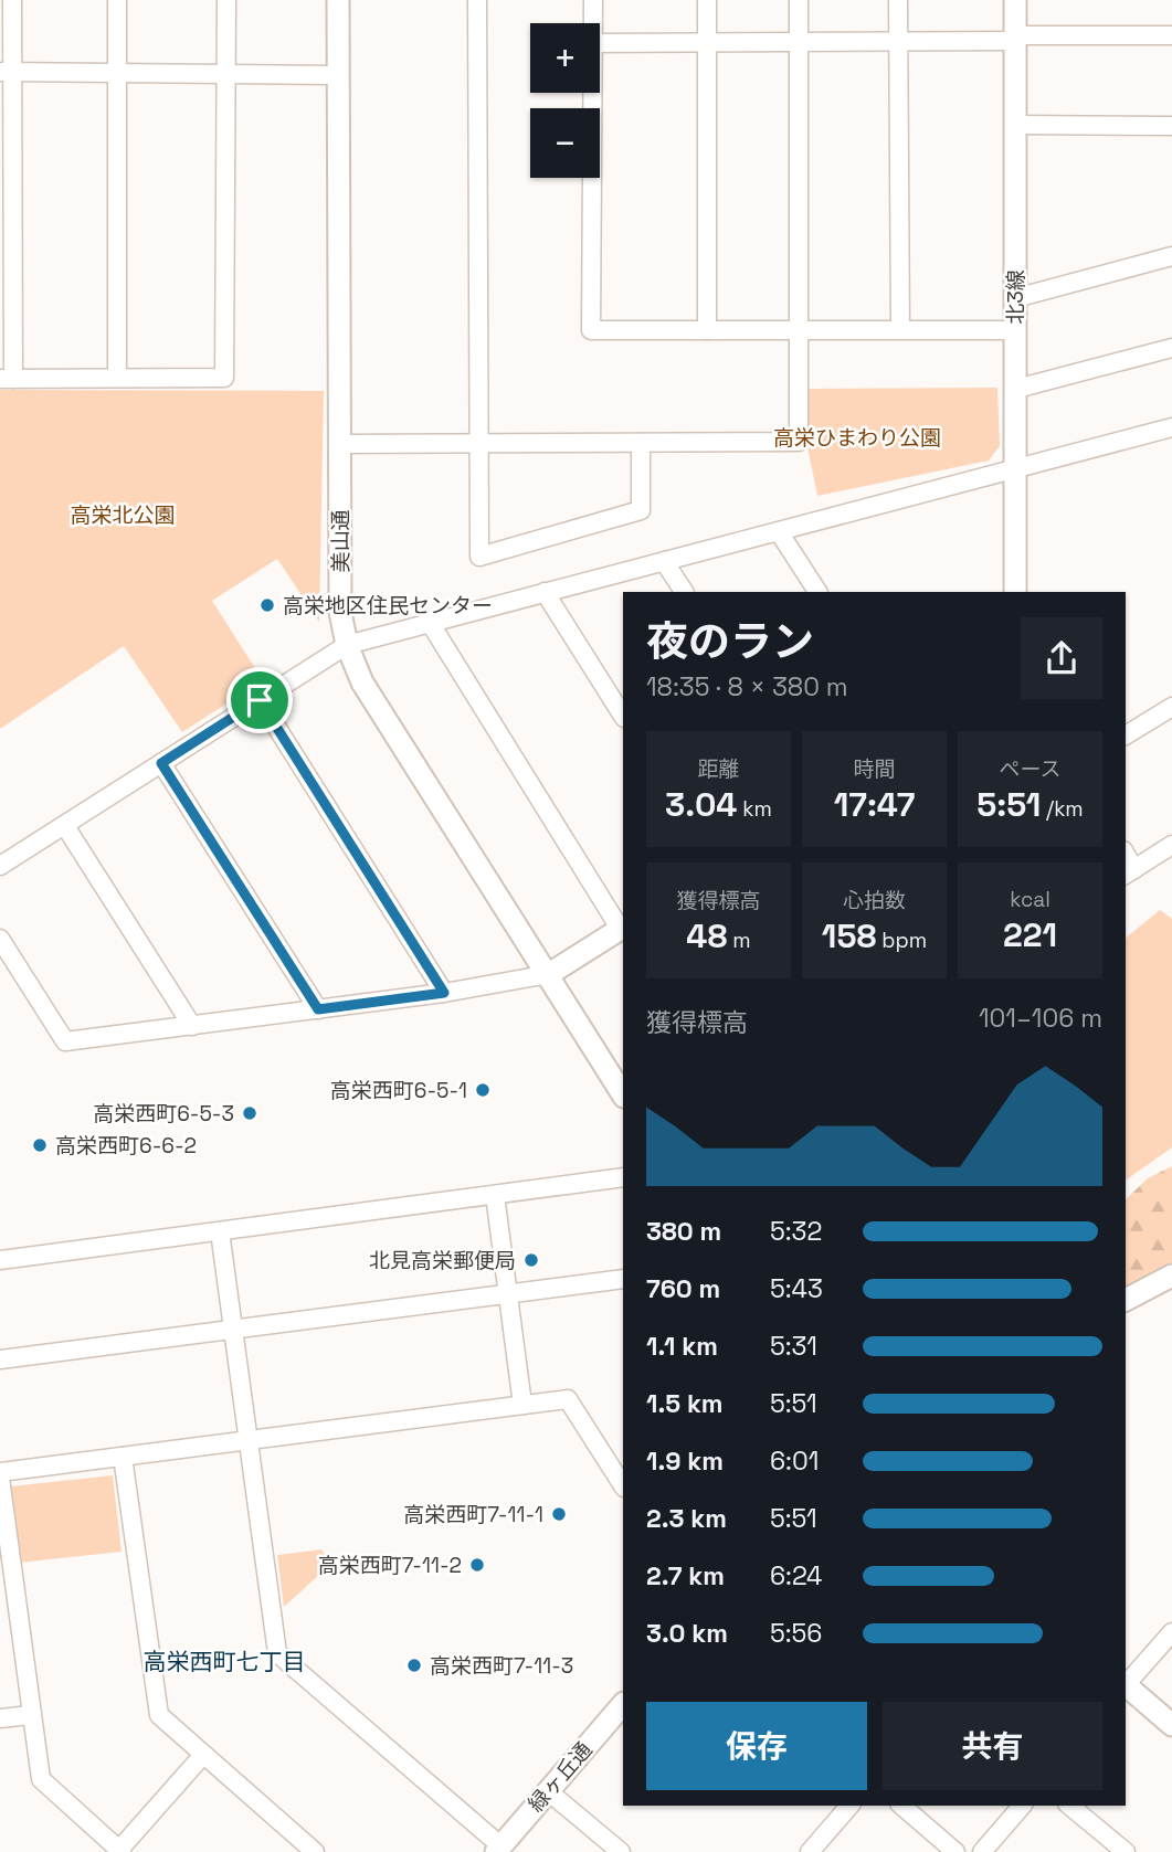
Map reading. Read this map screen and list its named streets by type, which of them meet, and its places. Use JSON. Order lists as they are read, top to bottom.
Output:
{
  "streets": {
    "street": ["北3線", "美山通", "緑ヶ丘通"]
  },
  "districts": ["高栄西町七丁目"],
  "parks": ["高栄ひまわり公園", "高栄北公園"],
  "places": [
    "高栄地区住民センター",
    "高栄西町6-5-1",
    "高栄西町6-5-3",
    "高栄西町6-6-2",
    "北見高栄郵便局",
    "高栄西町7-11-1",
    "高栄西町7-11-2",
    "高栄西町7-11-3"
  ],
  "page": {
    "map_buttons": ["+", "−"],
    "heading": ["夜のラン", "18:35 · 8 × 380 m"],
    "stats": [
      ["距離", "3.04 km"],
      ["時間", "17:47"],
      ["ペース", "5:51 /km"],
      ["獲得標高", "48 m"],
      ["心拍数", "158 bpm"],
      ["kcal", "221"]
    ],
    "chart": ["獲得標高", "101–106 m"],
    "list": [
      {
        "name": "380 m",
        "note": "5:32"
      },
      {
        "name": "760 m",
        "note": "5:43"
      },
      {
        "name": "1.1 km",
        "note": "5:31"
      },
      {
        "name": "1.5 km",
        "note": "5:51"
      },
      {
        "name": "1.9 km",
        "note": "6:01"
      },
      {
        "name": "2.3 km",
        "note": "5:51"
      },
      {
        "name": "2.7 km",
        "note": "6:24"
      },
      {
        "name": "3.0 km",
        "note": "5:56"
      }
    ],
    "buttons": ["保存", "共有"]
  }
}
